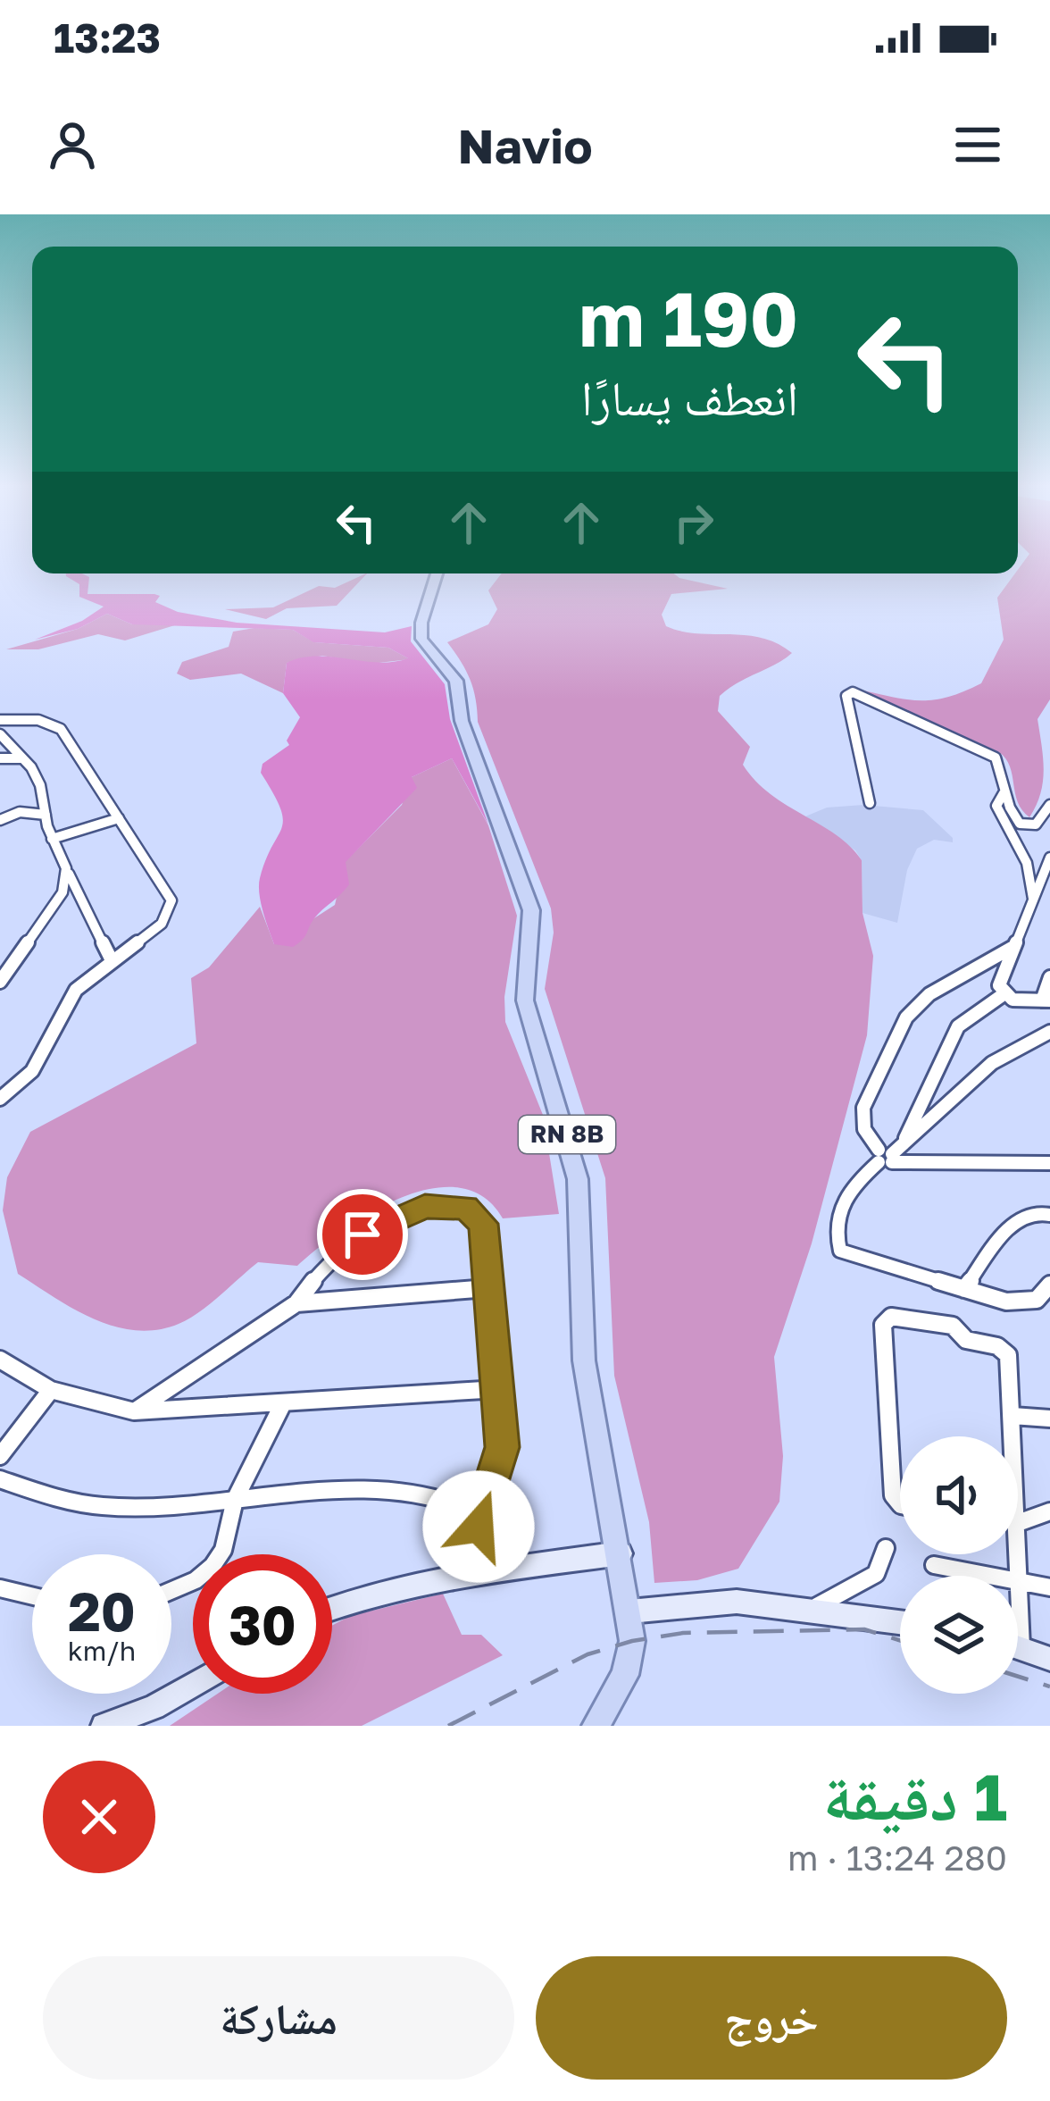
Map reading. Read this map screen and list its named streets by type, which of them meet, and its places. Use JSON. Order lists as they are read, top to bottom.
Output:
{
  "streets": {
    "main road": ["RN 8B"]
  },
  "page": {
    "status": "13:23",
    "header": "Navio",
    "turn": ["190 m", "انعطف يسارًا"],
    "speed": "20 km/h",
    "limit": "30",
    "heading": ["1 دقيقة", "280 m · 13:24"],
    "buttons": ["خروج", "مشاركة"]
  }
}
